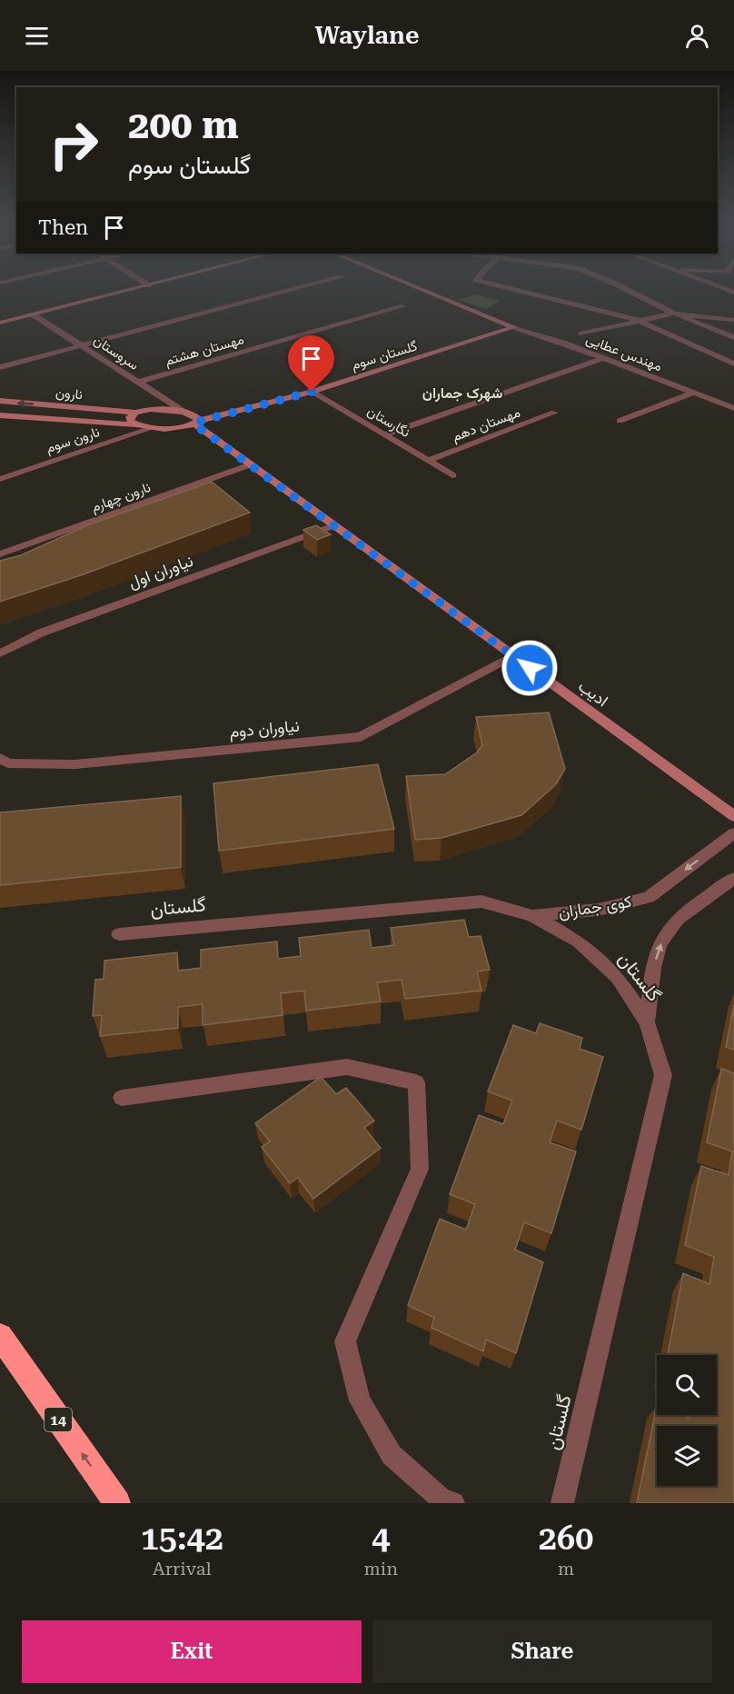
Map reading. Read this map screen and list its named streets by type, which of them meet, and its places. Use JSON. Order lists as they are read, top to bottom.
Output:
{
  "streets": {
    "highway": ["14"],
    "street": [
      "مهستان هشتم",
      "سروستان",
      "مهندس عطایی",
      "گلستان سوم",
      "نارون",
      "نگارستان",
      "مهستان دهم",
      "نارون سوم",
      "نارون چهارم",
      "نیاوران اول",
      "ادیب",
      "نیاوران دوم",
      "گلستان",
      "کوی جماران"
    ]
  },
  "crossings": [
    ["مهستان هشتم", "سروستان"],
    ["سروستان", "نارون"],
    ["سروستان", "ادیب"],
    ["مهندس عطایی", "گلستان سوم"],
    ["گلستان سوم", "نارون"],
    ["گلستان سوم", "نگارستان"],
    ["گلستان سوم", "نارون سوم"],
    ["گلستان سوم", "ادیب"],
    ["نارون", "نارون سوم"],
    ["نارون", "ادیب"],
    ["نگارستان", "مهستان دهم"],
    ["نارون چهارم", "ادیب"],
    ["نیاوران اول", "ادیب"],
    ["ادیب", "نیاوران دوم"],
    ["گلستان", "کوی جماران"]
  ],
  "one_way": ["کوی جماران"],
  "districts": ["شهرک جماران"],
  "page": {
    "header": "Waylane",
    "turn": ["200 m", "گلستان سوم"],
    "then": "Then",
    "eta": [
      "15:42",
      "Arrival",
      "4",
      "min",
      "260",
      "m"
    ],
    "buttons": ["Exit", "Share"]
  }
}
